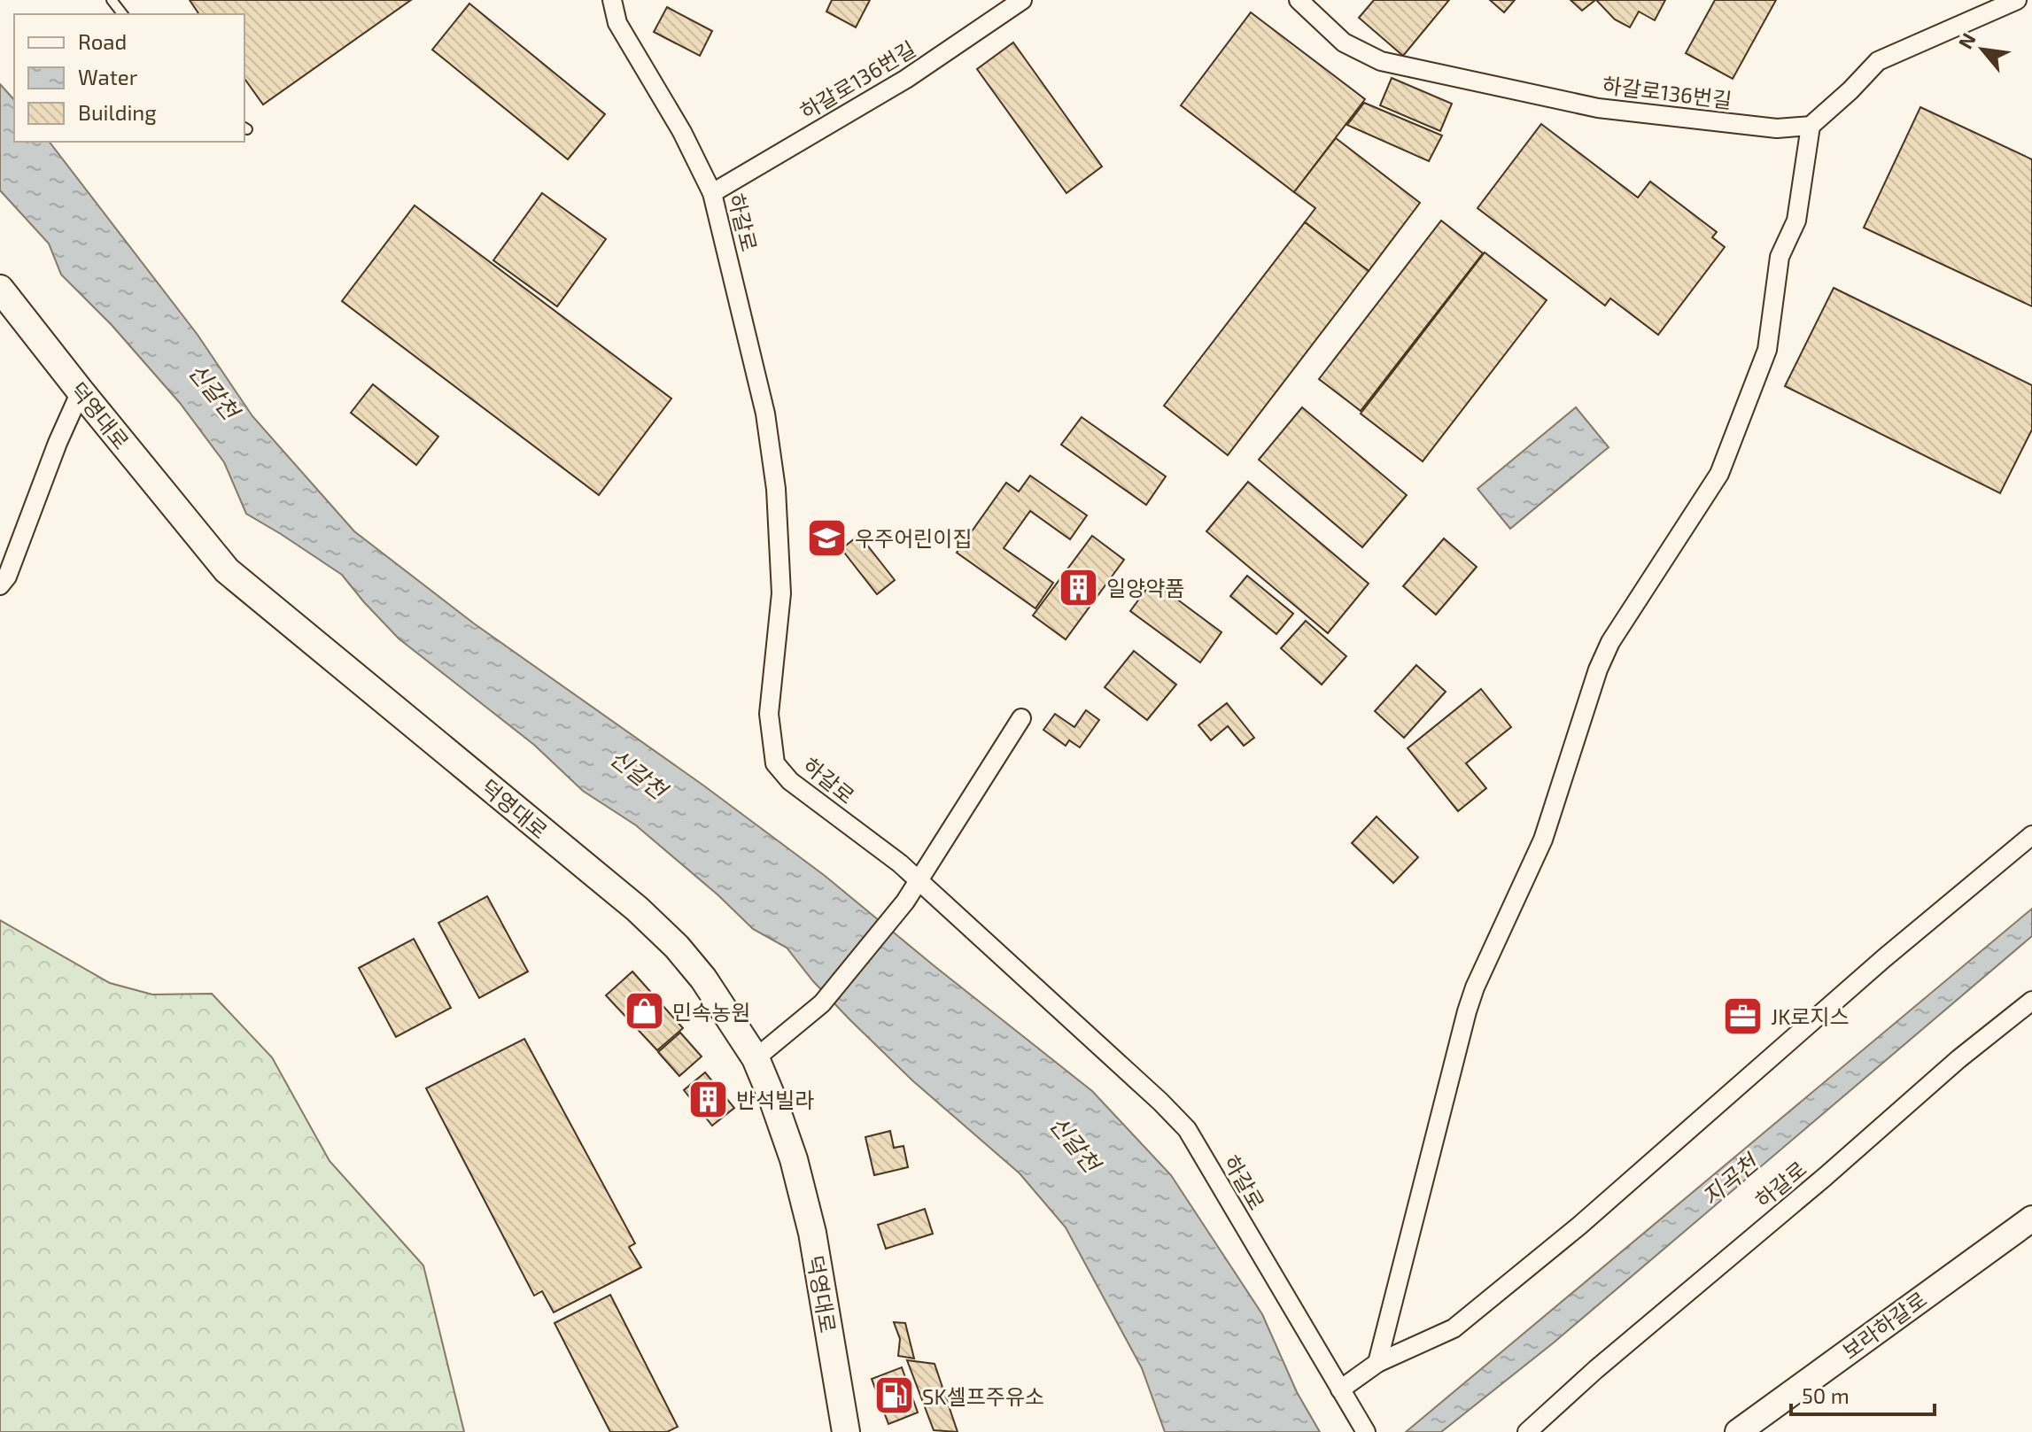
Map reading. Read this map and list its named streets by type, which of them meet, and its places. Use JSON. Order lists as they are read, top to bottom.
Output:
{
  "streets": {
    "main road": ["덕영대로", "보라하갈로"],
    "street": ["하갈로136번길", "하갈로"]
  },
  "crossings": [
    ["하갈로136번길", "하갈로"]
  ],
  "water": ["신갈천", "지곡천"],
  "places": {
    "school or university": ["우주어린이집"],
    "building": ["일양약품", "반석빌라"],
    "shop": ["민속농원"],
    "office": ["JK로지스"],
    "fuel station": ["SK셀프주유소"]
  },
  "legend": ["Road", "Water", "Building"],
  "scale_bar": "50 m",
  "north": "top left"
}
